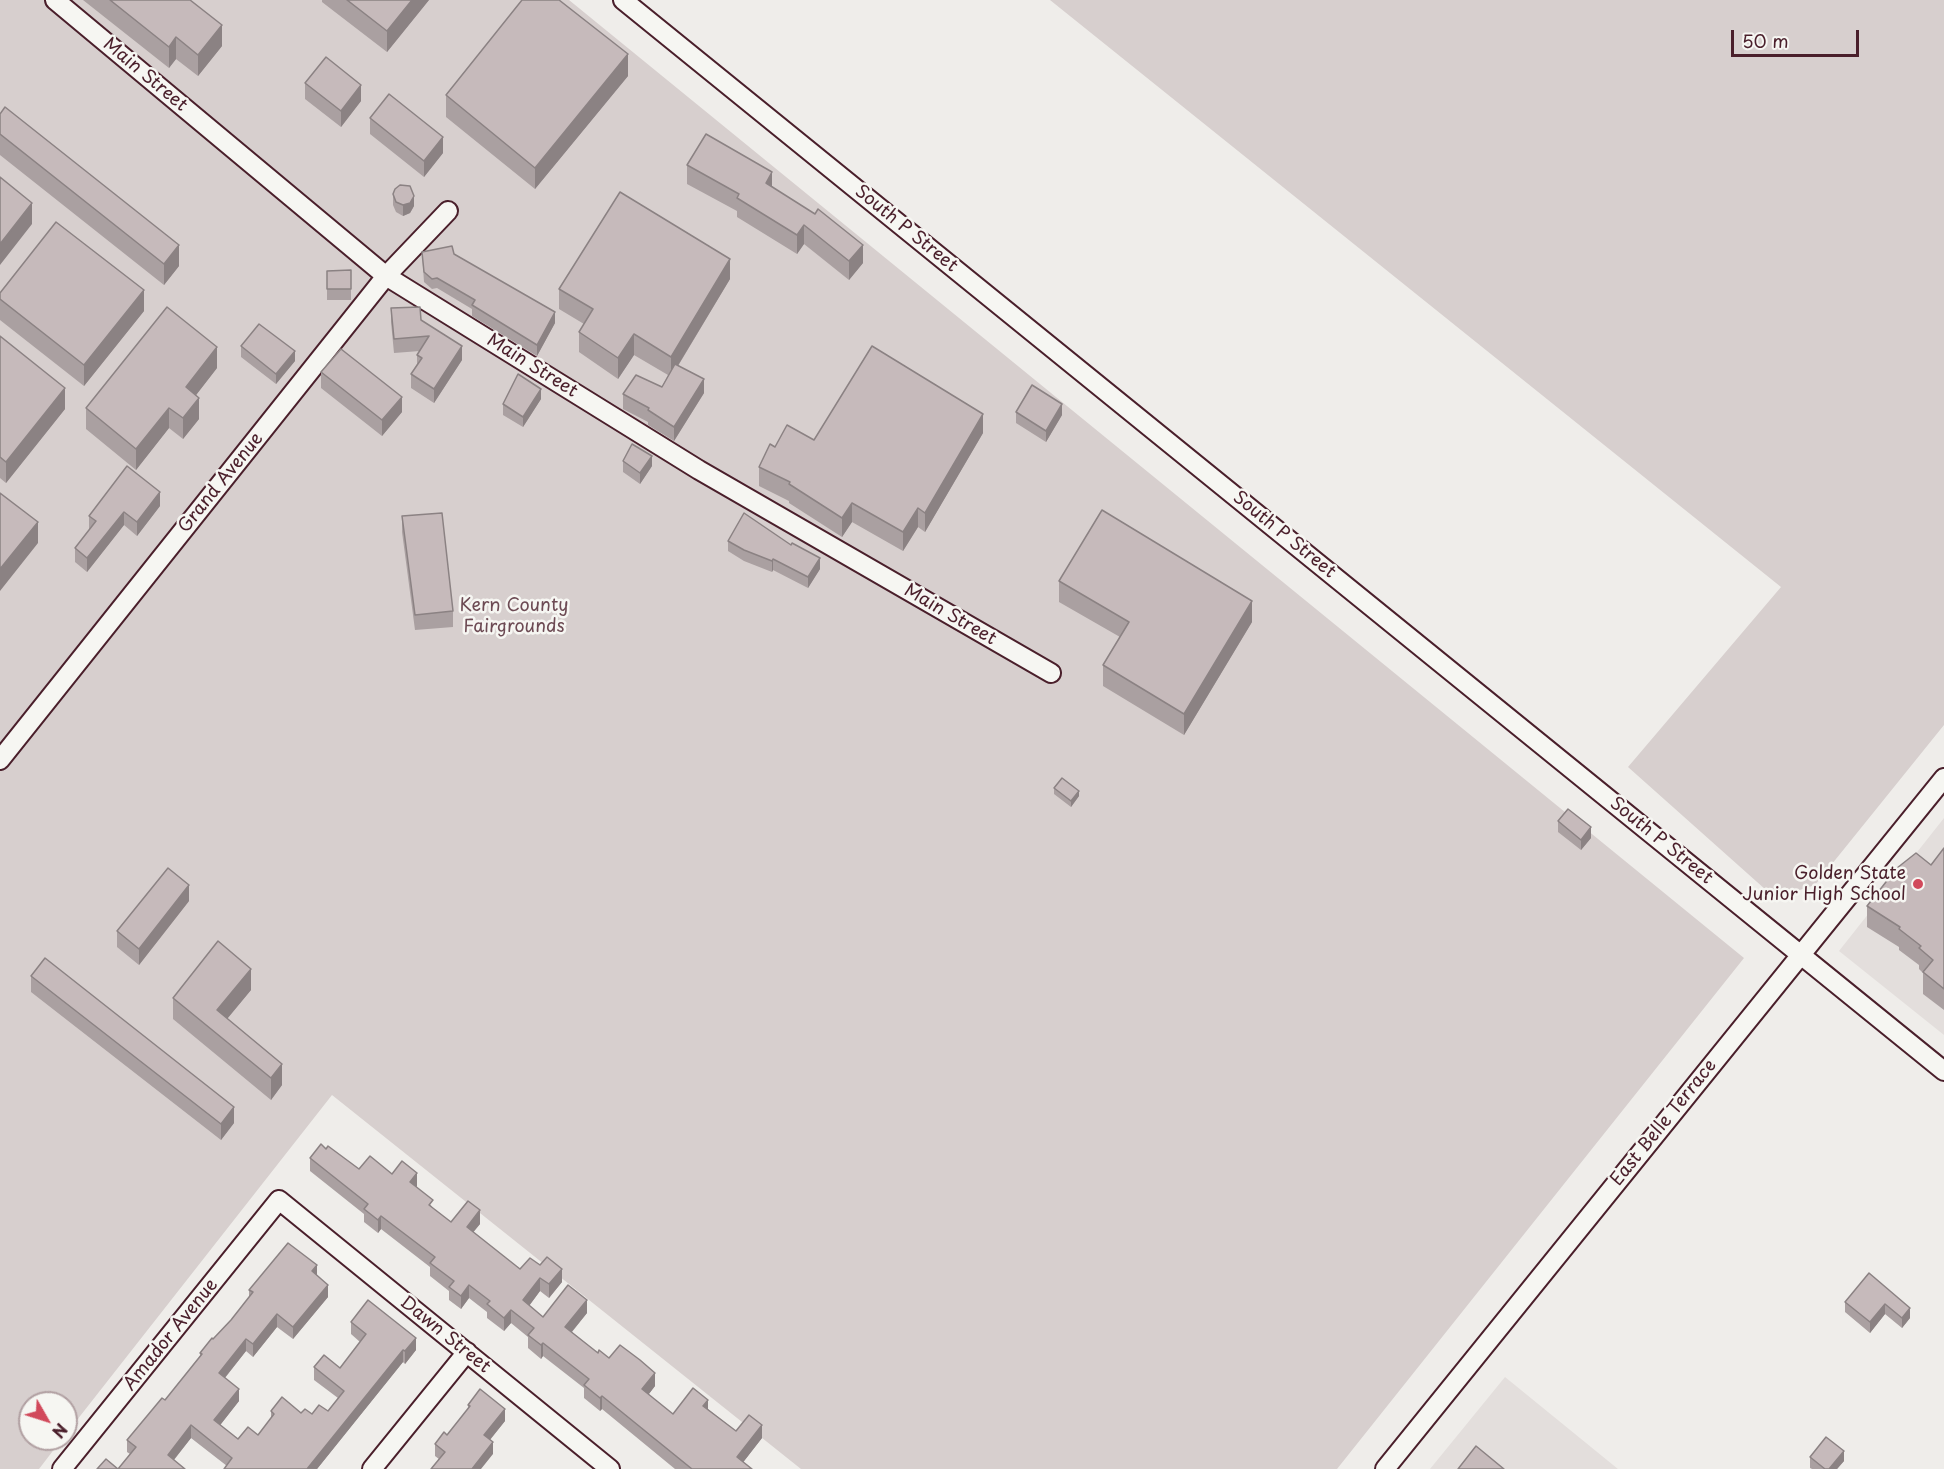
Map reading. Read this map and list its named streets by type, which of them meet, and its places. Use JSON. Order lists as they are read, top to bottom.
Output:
{
  "streets": {
    "street": [
      "Main Street",
      "South P Street",
      "Grand Avenue",
      "East Belle Terrace",
      "Amador Avenue",
      "Dawn Street"
    ]
  },
  "crossings": [
    ["Main Street", "Grand Avenue"],
    ["South P Street", "East Belle Terrace"],
    ["Amador Avenue", "Dawn Street"]
  ],
  "parks": ["Kern County Fairgrounds"],
  "places": ["Golden State Junior High School"],
  "scale_bar": "50 m",
  "north": "bottom right"
}
